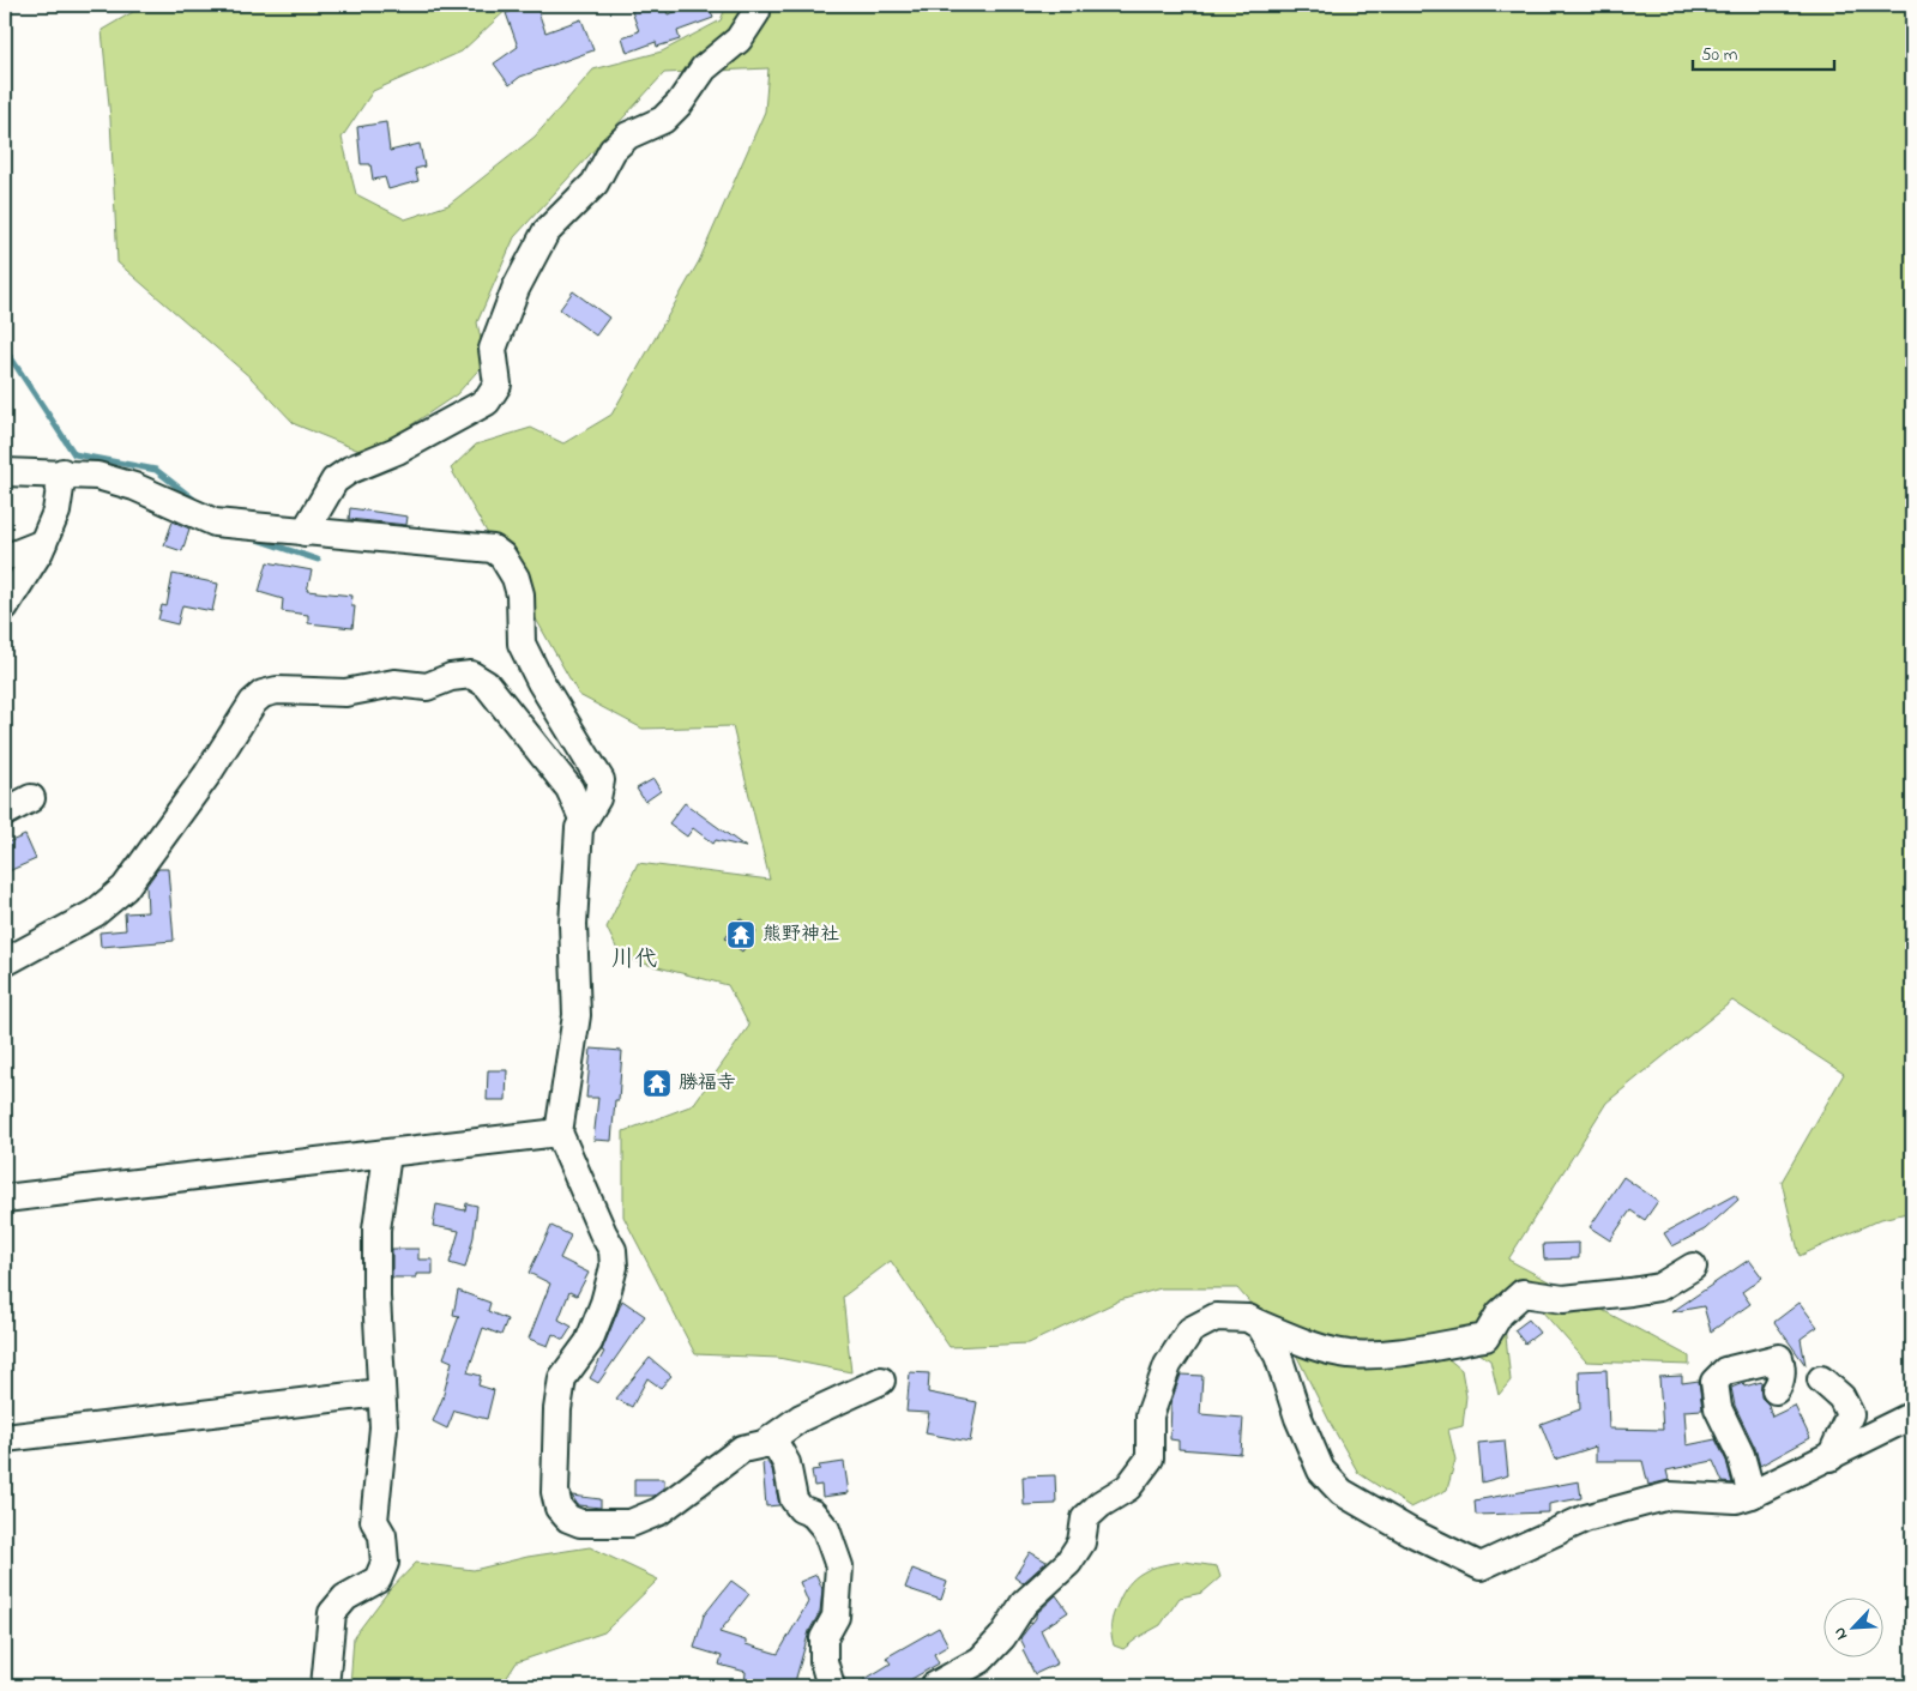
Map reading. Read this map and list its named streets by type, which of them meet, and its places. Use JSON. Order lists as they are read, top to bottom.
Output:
{
  "districts": ["川代"],
  "places": {
    "temple": ["熊野神社", "勝福寺"]
  },
  "scale_bar": "50 m",
  "north": "bottom left"
}
